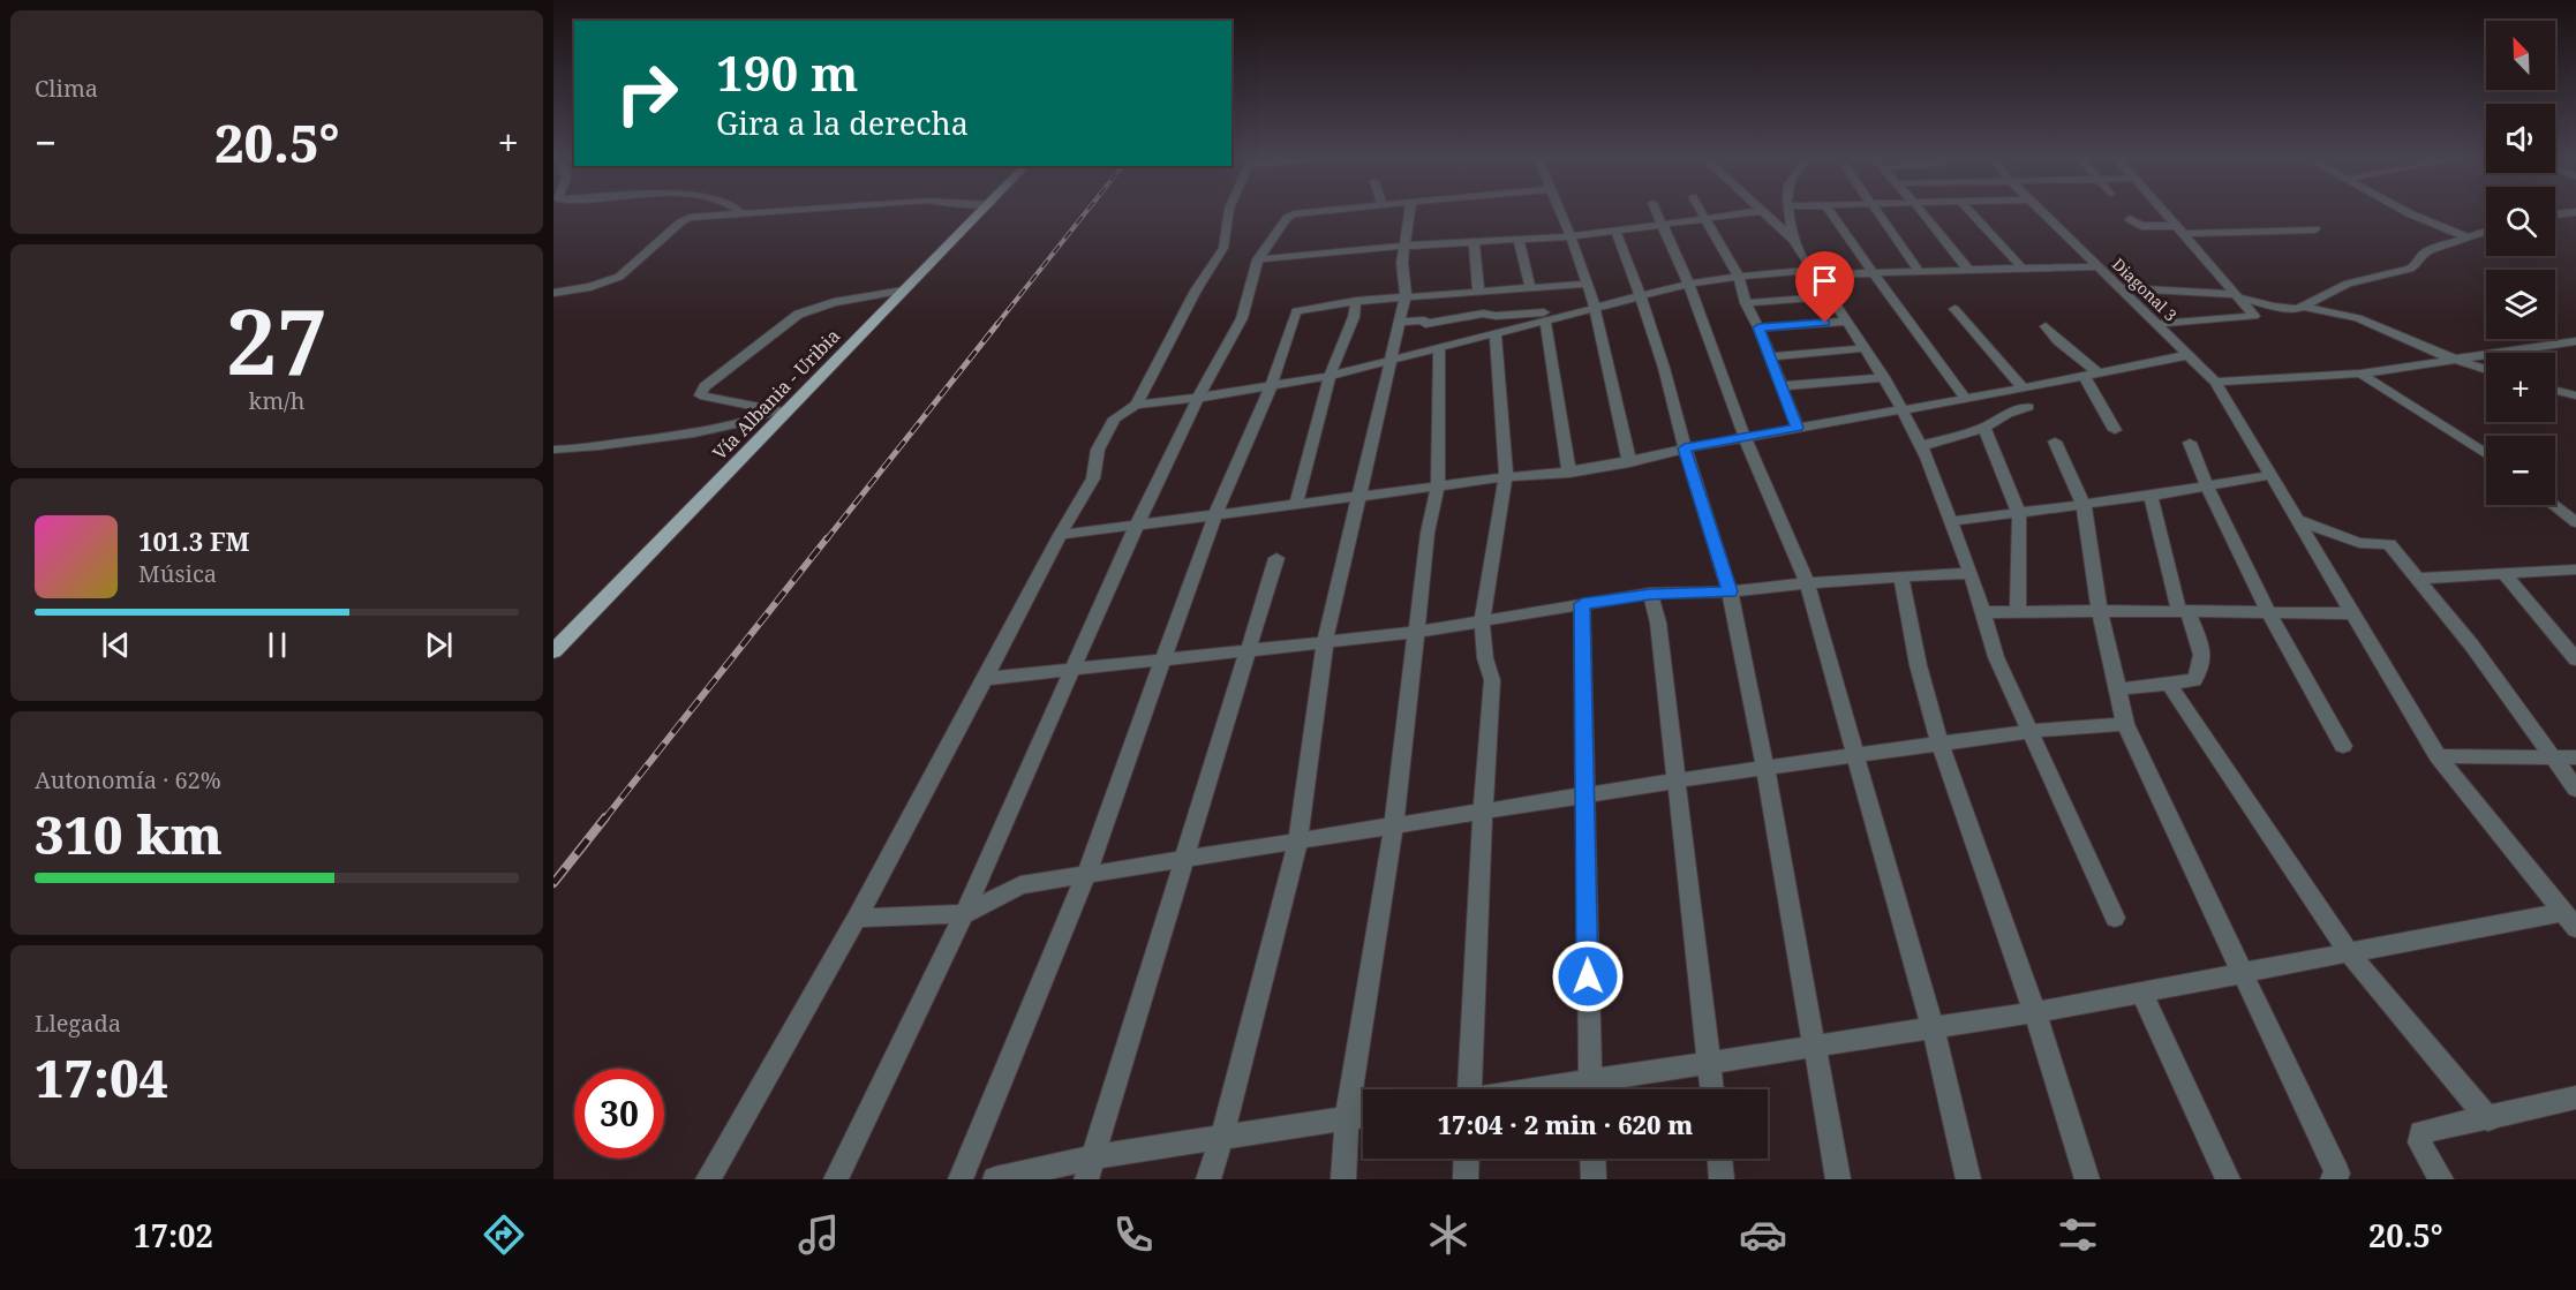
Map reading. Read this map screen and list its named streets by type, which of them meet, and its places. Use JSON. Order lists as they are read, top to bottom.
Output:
{
  "streets": {
    "main road": ["Vía Albania - Uribia"],
    "street": ["Diagonal 3"]
  },
  "north": "top left",
  "page": {
    "tile": [
      "Clima",
      ["27", "km/h"],
      ["Autonomía · 62%", "310 km"],
      ["Llegada", "17:04"]
    ],
    "map_buttons": ["+", "−"],
    "turn": ["190 m", "Gira a la derecha"],
    "heat": ["−", "20.5°", "+"],
    "song": ["101.3 FM", "Música"],
    "limit": "30",
    "trip": "17:04 · 2 min · 620 m",
    "tabs": ["17:02", "20.5°"]
  }
}
